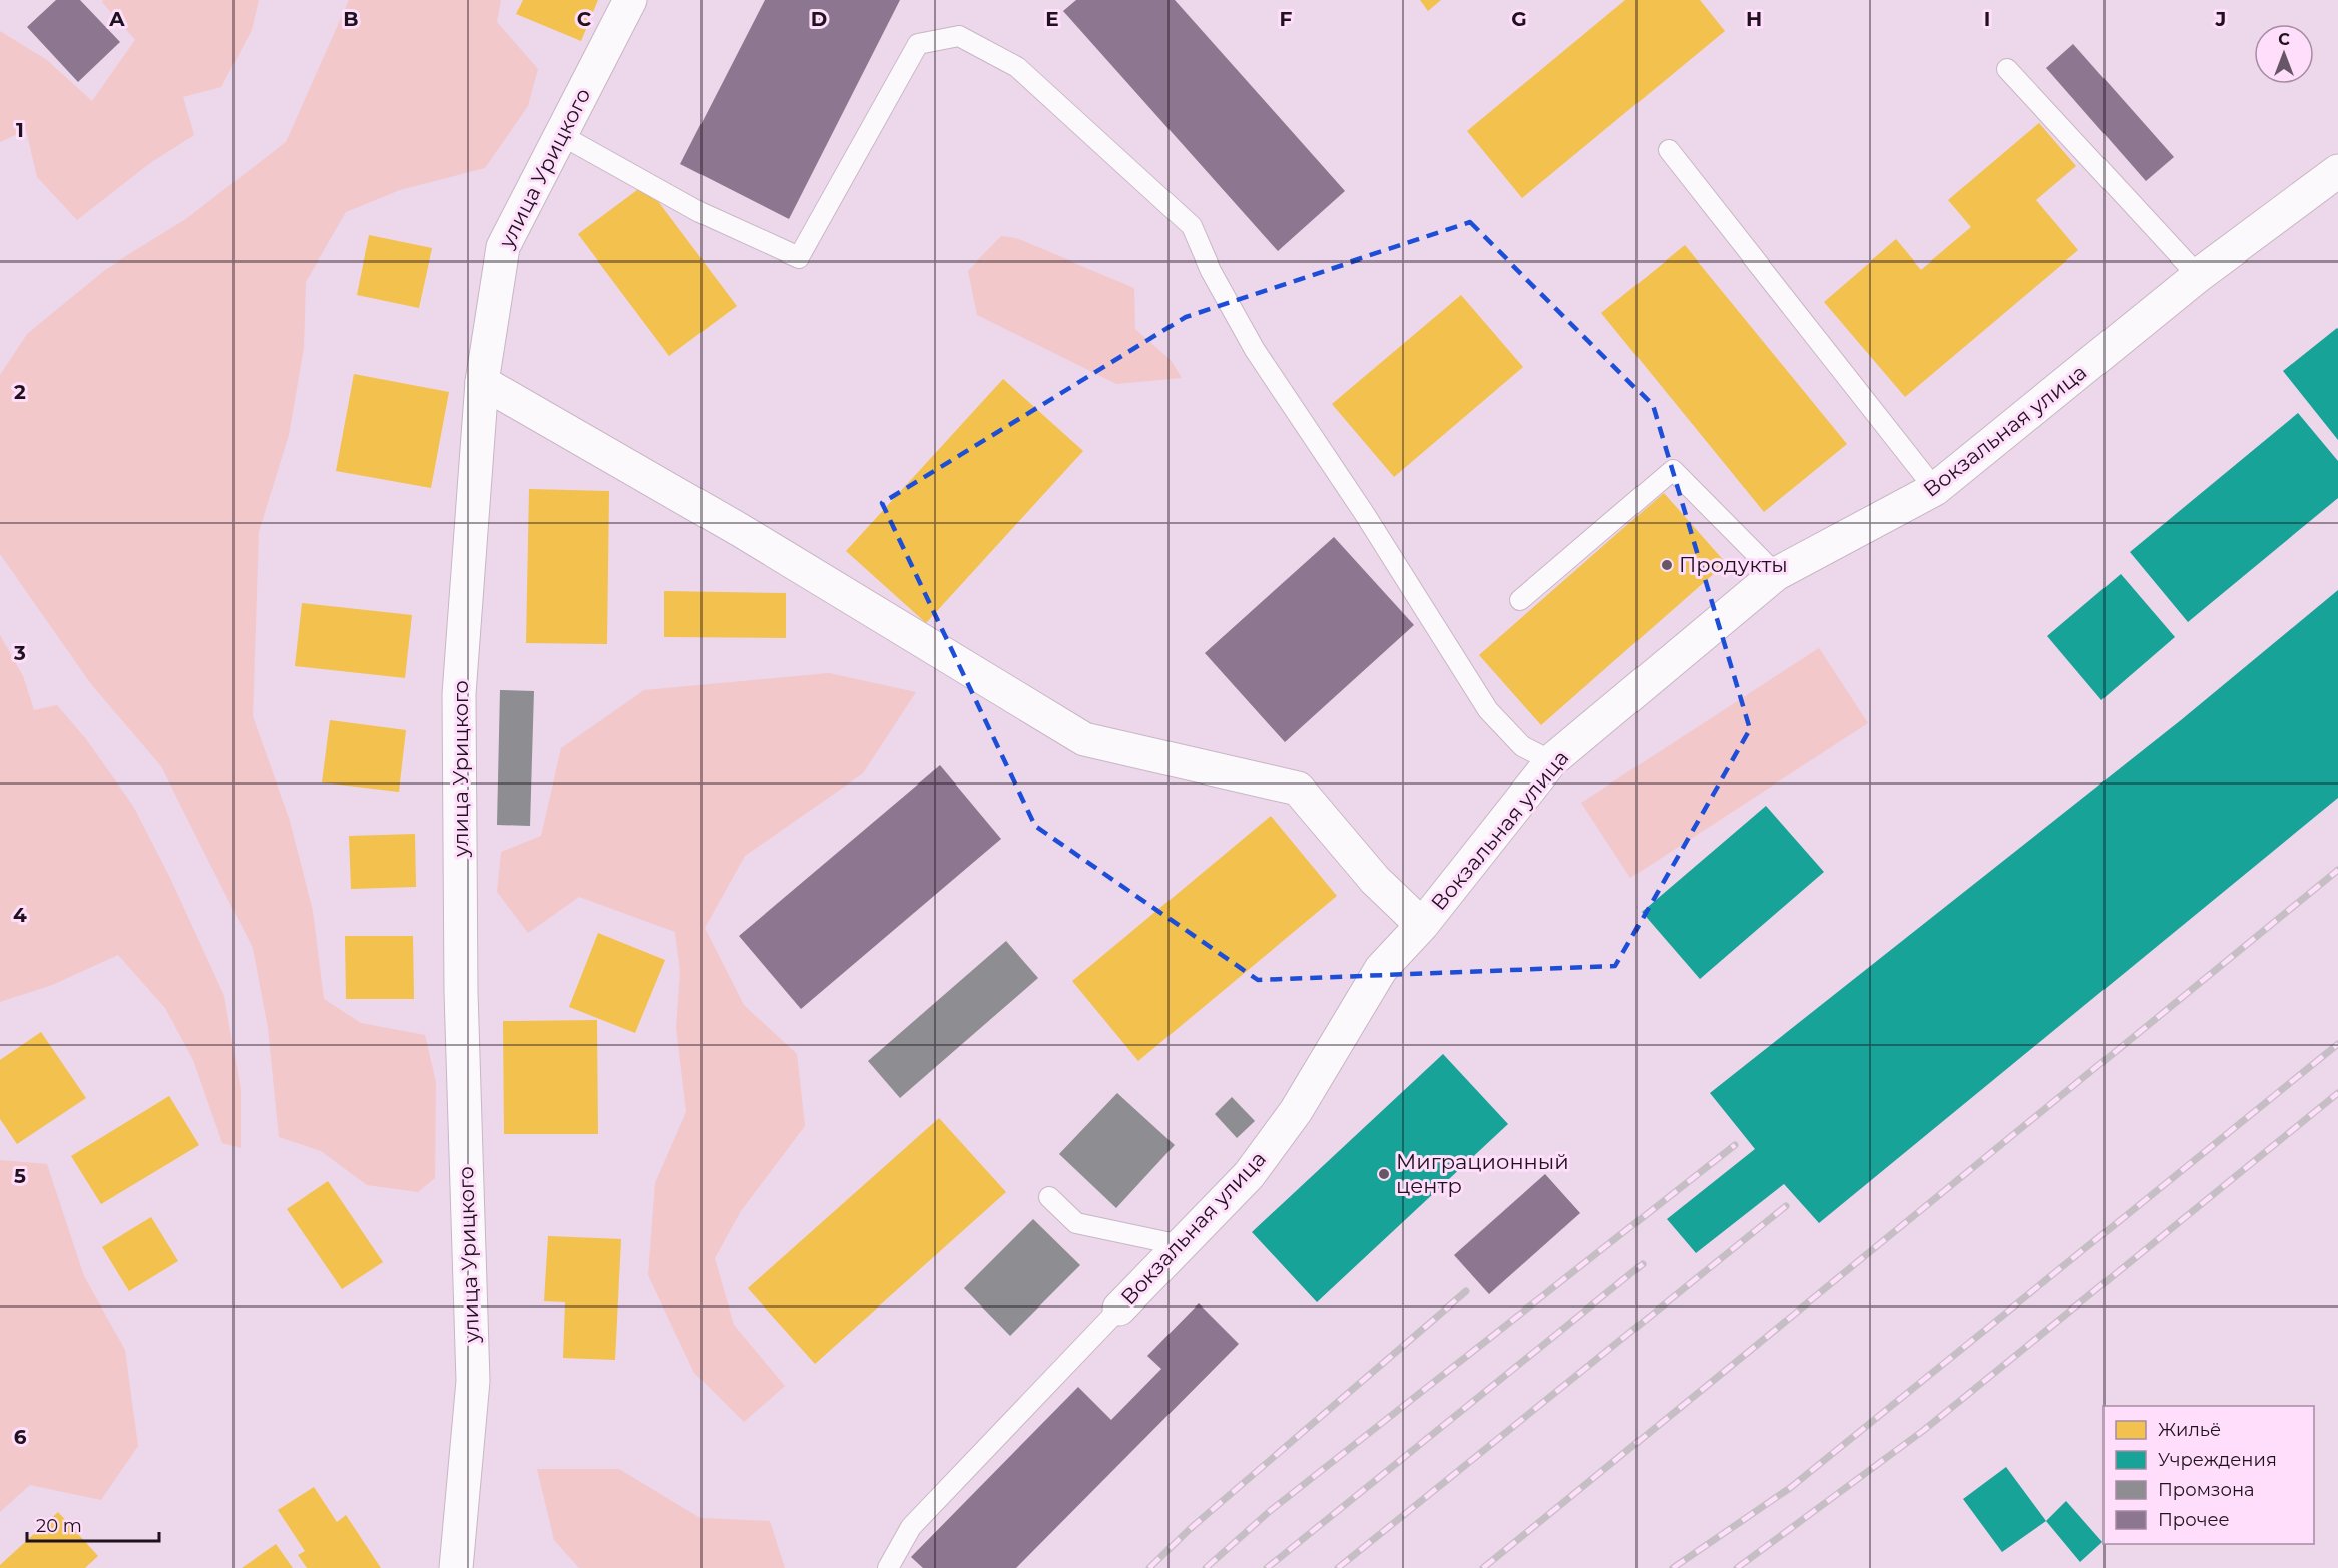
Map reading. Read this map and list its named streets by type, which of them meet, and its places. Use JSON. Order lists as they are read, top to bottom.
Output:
{
  "streets": {
    "street": ["улица Урицкого", "Вокзальная улица"]
  },
  "places": ["Продукты", "Миграционный центр"],
  "legend": [
    "Жильё",
    "Учреждения",
    "Промзона",
    "Прочее"
  ],
  "scale_bar": "20 m",
  "north": "top",
  "grid": {
    "columns": [
      "A",
      "B",
      "C",
      "D",
      "E",
      "F",
      "G",
      "H",
      "I",
      "J"
    ],
    "rows": [
      "1",
      "2",
      "3",
      "4",
      "5",
      "6"
    ]
  }
}
